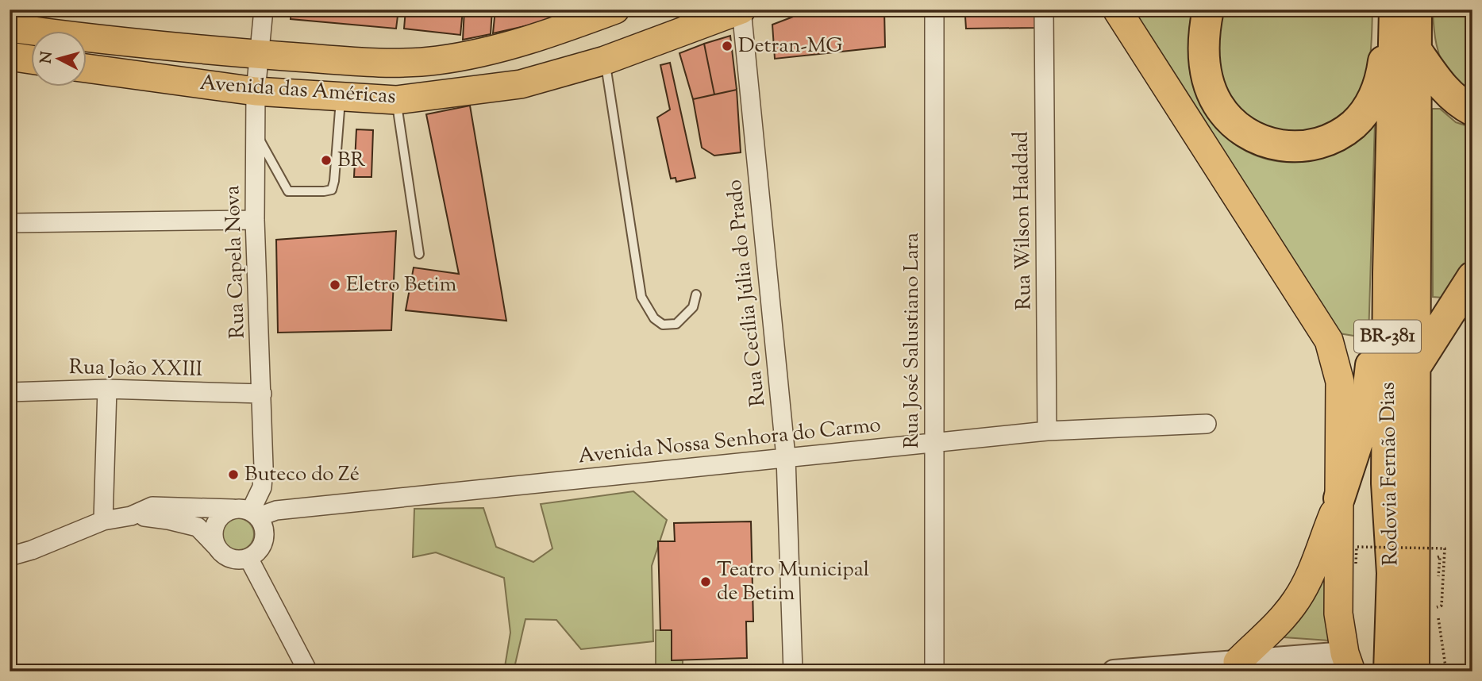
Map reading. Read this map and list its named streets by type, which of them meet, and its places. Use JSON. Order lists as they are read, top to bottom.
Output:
{
  "streets": {
    "highway": ["BR-381", "Rodovia Fernão Dias"],
    "main road": ["Avenida das Américas"],
    "street": [
      "Rua Wilson Haddad",
      "Rua Capela Nova",
      "Rua Cecília Júlia do Prado",
      "Rua José Salustiano Lara",
      "Rua João XXIII",
      "Avenida Nossa Senhora do Carmo"
    ]
  },
  "crossings": [
    ["Avenida das Américas", "Rua Capela Nova"],
    ["Avenida das Américas", "Rua Cecília Júlia do Prado"],
    ["Rua Wilson Haddad", "Avenida Nossa Senhora do Carmo"],
    ["Rua Capela Nova", "Rua João XXIII"],
    ["Rua Capela Nova", "Avenida Nossa Senhora do Carmo"],
    ["Rua Cecília Júlia do Prado", "Avenida Nossa Senhora do Carmo"],
    ["Rua José Salustiano Lara", "Avenida Nossa Senhora do Carmo"]
  ],
  "places": [
    "Detran-MG",
    "BR",
    "Eletro Betim",
    "Buteco do Zé",
    "Teatro Municipal de Betim"
  ],
  "north": "left"
}
